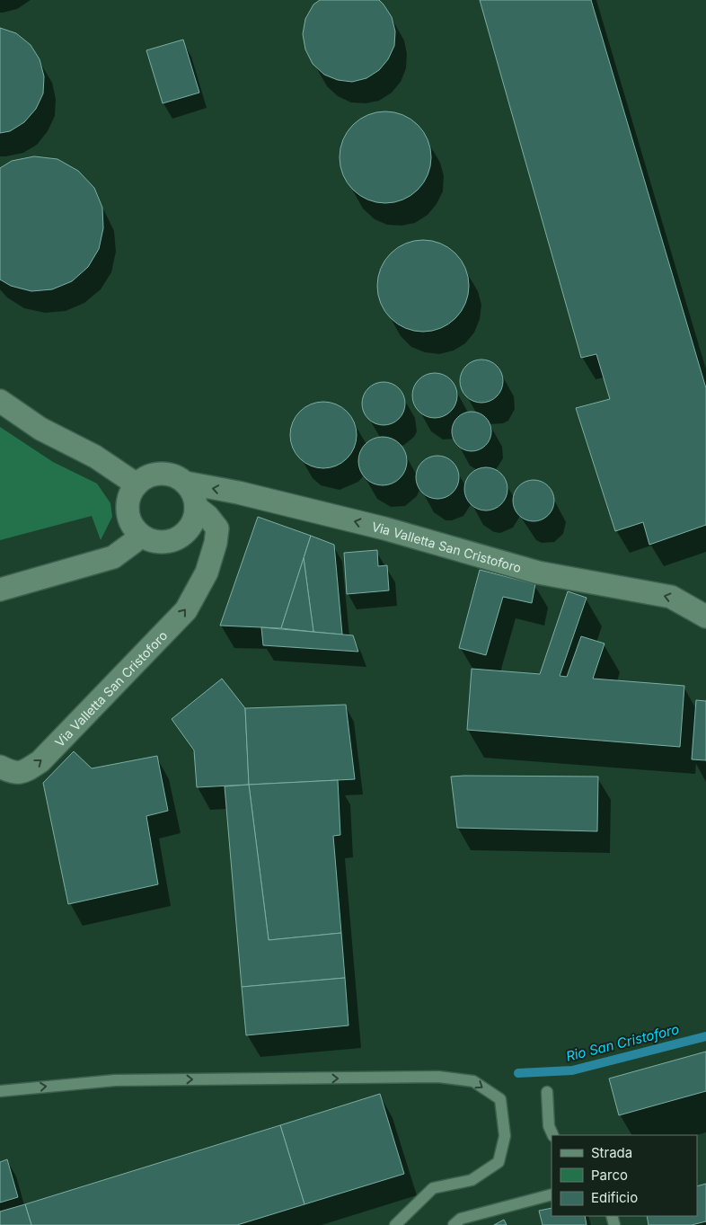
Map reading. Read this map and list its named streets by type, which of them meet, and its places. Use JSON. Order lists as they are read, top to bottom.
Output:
{
  "streets": {
    "street": ["Via Valletta San Cristoforo"]
  },
  "water": ["Rio San Cristoforo"],
  "legend": ["Strada", "Parco", "Edificio"]
}
